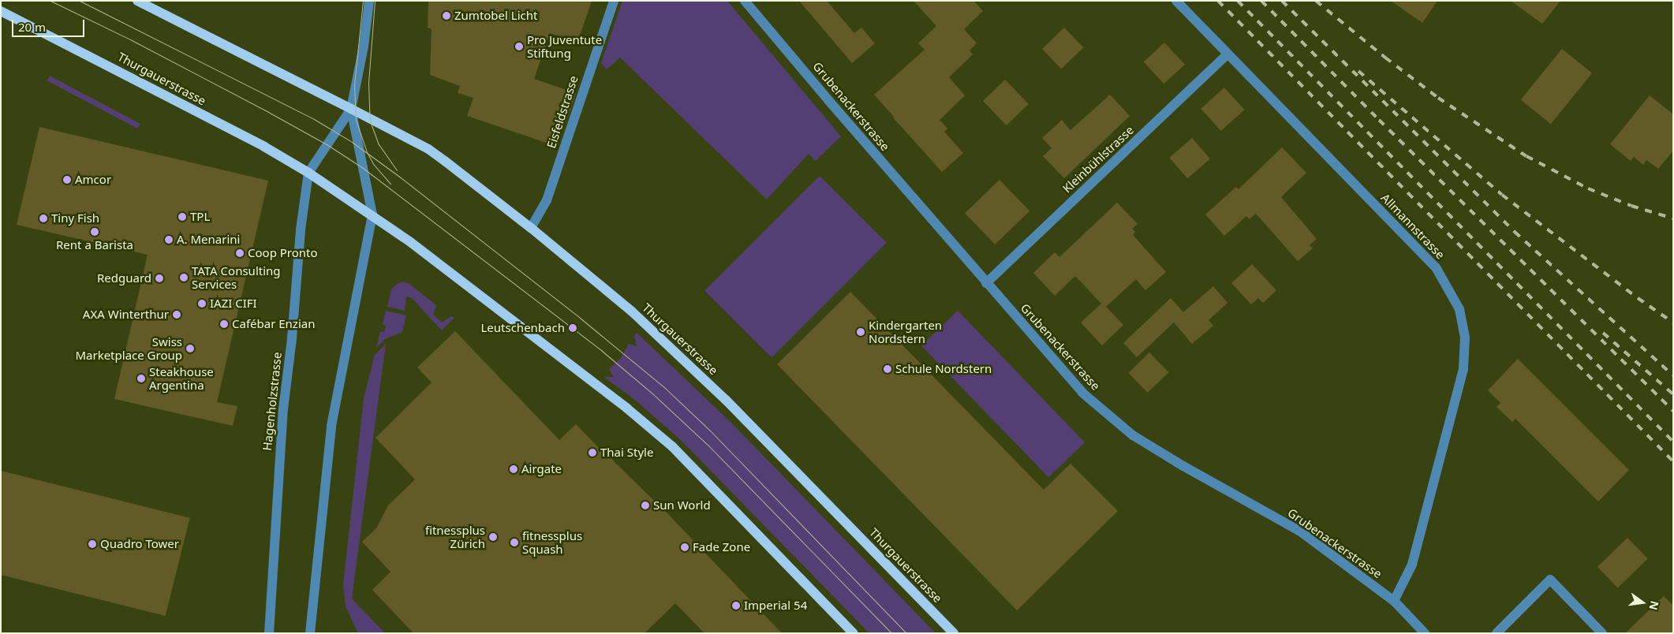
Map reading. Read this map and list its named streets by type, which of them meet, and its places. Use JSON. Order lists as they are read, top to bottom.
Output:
{
  "streets": {
    "main road": ["Thurgauerstrasse"],
    "street": [
      "Grubenackerstrasse",
      "Eisfeldstrasse",
      "Kleinbühlstrasse",
      "Allmannstrasse",
      "Hagenholzstrasse"
    ]
  },
  "crossings": [
    ["Thurgauerstrasse", "Eisfeldstrasse"],
    ["Thurgauerstrasse", "Hagenholzstrasse"],
    ["Grubenackerstrasse", "Kleinbühlstrasse"],
    ["Grubenackerstrasse", "Allmannstrasse"],
    ["Kleinbühlstrasse", "Allmannstrasse"]
  ],
  "places": [
    "Zumtobel Licht",
    "Pro Juventute Stiftung",
    "Amcor",
    "TPL",
    "Tiny Fish",
    "Rent a Barista",
    "A. Menarini",
    "Coop Pronto",
    "TATA Consulting Services",
    "Redguard",
    "IAZI CIFI",
    "AXA Winterthur",
    "Cafébar Enzian",
    "Leutschenbach",
    "Kindergarten Nordstern",
    "Swiss Marketplace Group",
    "Schule Nordstern",
    "Steakhouse Argentina",
    "Thai Style",
    "Airgate",
    "Sun World",
    "fitnessplus Zürich",
    "fitnessplus Squash",
    "Quadro Tower",
    "Fade Zone",
    "Imperial 54"
  ],
  "scale_bar": "20 m",
  "north": "right"
}
